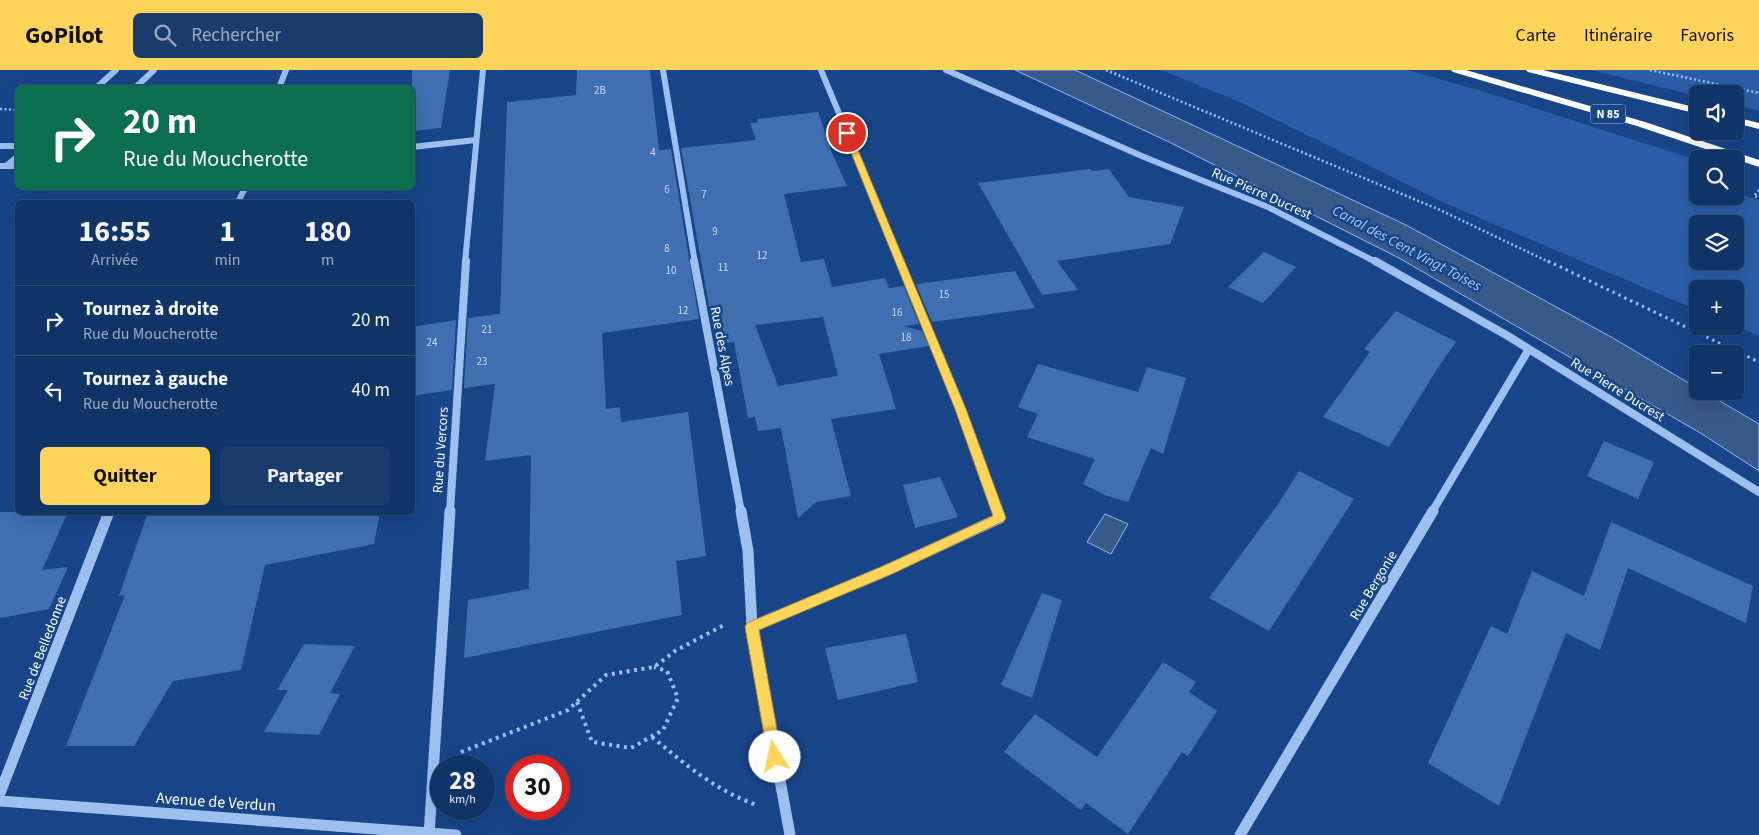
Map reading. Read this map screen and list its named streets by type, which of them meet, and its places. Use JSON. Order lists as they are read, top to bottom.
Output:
{
  "streets": {
    "highway": ["N 85"],
    "street": [
      "Rue Pierre Ducrest",
      "Rue des Alpes",
      "Rue du Vercors",
      "Rue Bergonie",
      "Rue de Belledonne",
      "Avenue de Verdun"
    ]
  },
  "crossings": [
    ["Rue Pierre Ducrest", "Rue Bergonie"],
    ["Rue du Vercors", "Avenue de Verdun"]
  ],
  "water": ["Canal des Cent Vingt Toises"],
  "house_numbers": [
    "2B",
    "4",
    "6",
    "7",
    "9",
    "8",
    "12",
    "11",
    "10",
    "15",
    "12",
    "16",
    "21",
    "18",
    "24",
    "23"
  ],
  "page": {
    "header": "GoPilot",
    "search": "Rechercher",
    "nav": ["Carte", "Itinéraire", "Favoris"],
    "map_buttons": ["+", "−"],
    "turn": ["20 m", "Rue du Moucherotte"],
    "eta": [
      "16:55",
      "Arrivée",
      "1",
      "min",
      "180",
      "m"
    ],
    "list": [
      {
        "name": "Tournez à droite",
        "note": "Rue du Moucherotte",
        "value": "20 m"
      },
      {
        "name": "Tournez à gauche",
        "note": "Rue du Moucherotte",
        "value": "40 m"
      }
    ],
    "buttons": ["Quitter", "Partager"],
    "speed": "28 km/h",
    "limit": "30"
  }
}
